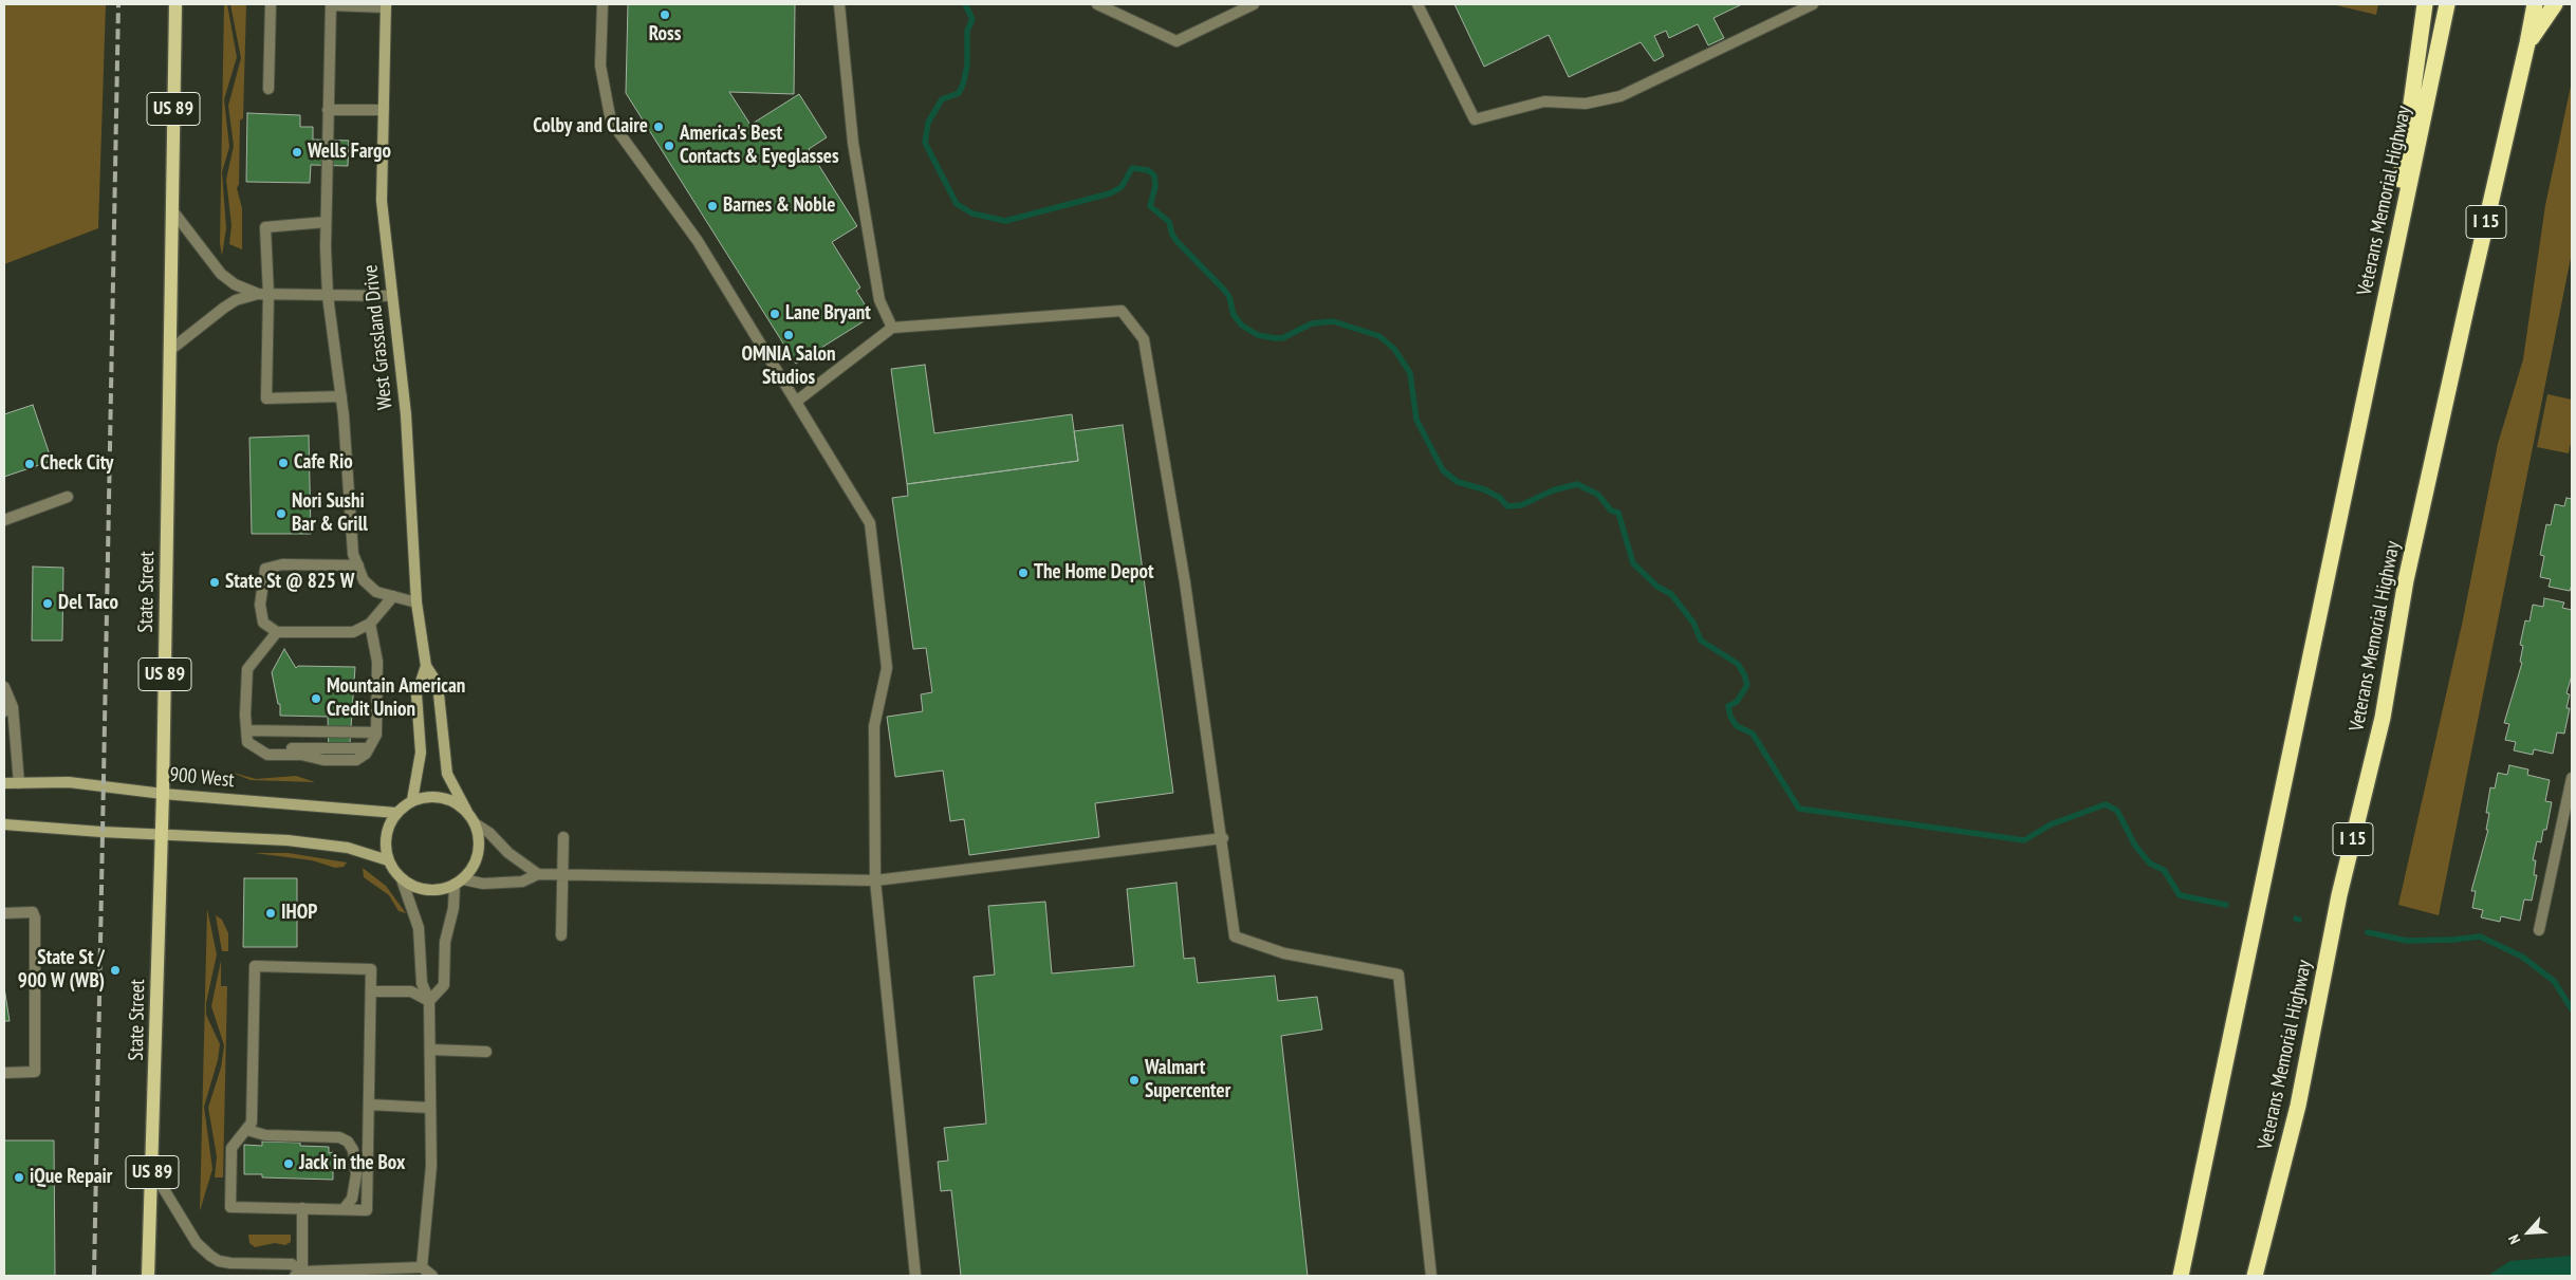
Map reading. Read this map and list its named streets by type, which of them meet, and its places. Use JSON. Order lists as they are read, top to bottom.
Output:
{
  "streets": {
    "highway": ["Veterans Memorial Highway", "I 15"],
    "main road": ["US 89", "State Street"],
    "street": ["West Grassland Drive", "900 West"]
  },
  "crossings": [
    ["West Grassland Drive", "900 West"],
    ["State Street", "900 West"]
  ],
  "places": [
    "Ross",
    "Colby and Claire",
    "America's Best Contacts & Eyeglasses",
    "Wells Fargo",
    "Barnes & Noble",
    "Lane Bryant",
    "OMNIA Salon Studios",
    "Cafe Rio",
    "Check City",
    "Nori Sushi Bar & Grill",
    "The Home Depot",
    "State St @ 825 W",
    "Del Taco",
    "Mountain American Credit Union",
    "IHOP",
    "State St / 900 W (WB)",
    "Walmart Supercenter",
    "Jack in the Box",
    "iQue Repair"
  ],
  "north": "bottom left"
}
